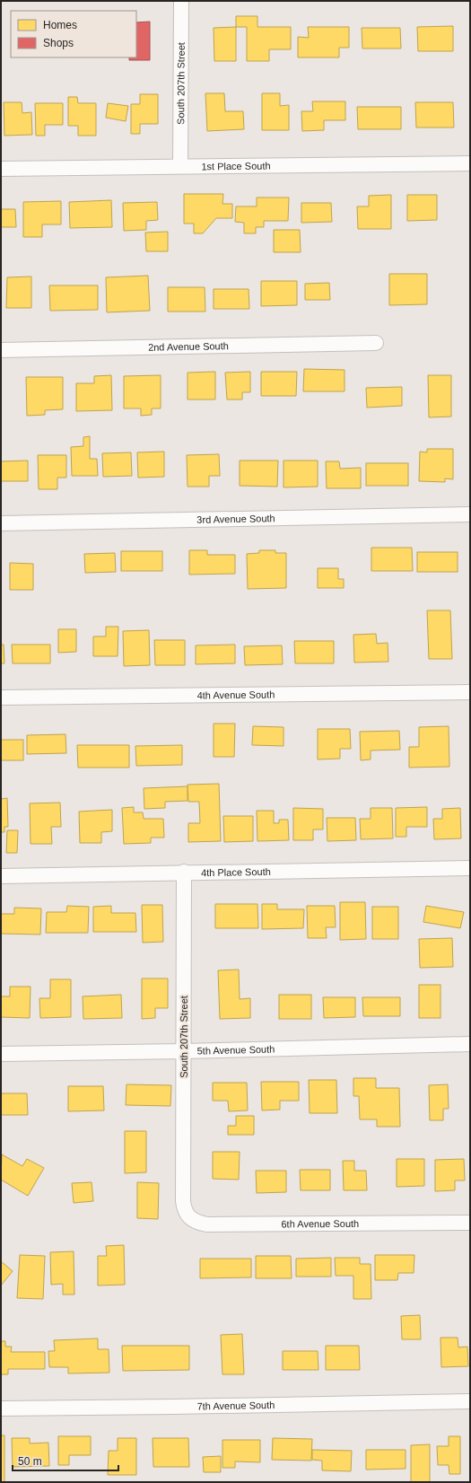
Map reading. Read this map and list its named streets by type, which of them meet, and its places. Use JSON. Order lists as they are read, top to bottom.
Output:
{
  "streets": {
    "street": [
      "South 207th Street",
      "1st Place South",
      "2nd Avenue South",
      "3rd Avenue South",
      "4th Avenue South",
      "4th Place South",
      "5th Avenue South",
      "6th Avenue South",
      "7th Avenue South"
    ]
  },
  "crossings": [
    ["South 207th Street", "1st Place South"],
    ["South 207th Street", "4th Place South"],
    ["South 207th Street", "5th Avenue South"],
    ["South 207th Street", "6th Avenue South"]
  ],
  "legend": ["Homes", "Shops"],
  "scale_bar": "50 m"
}
